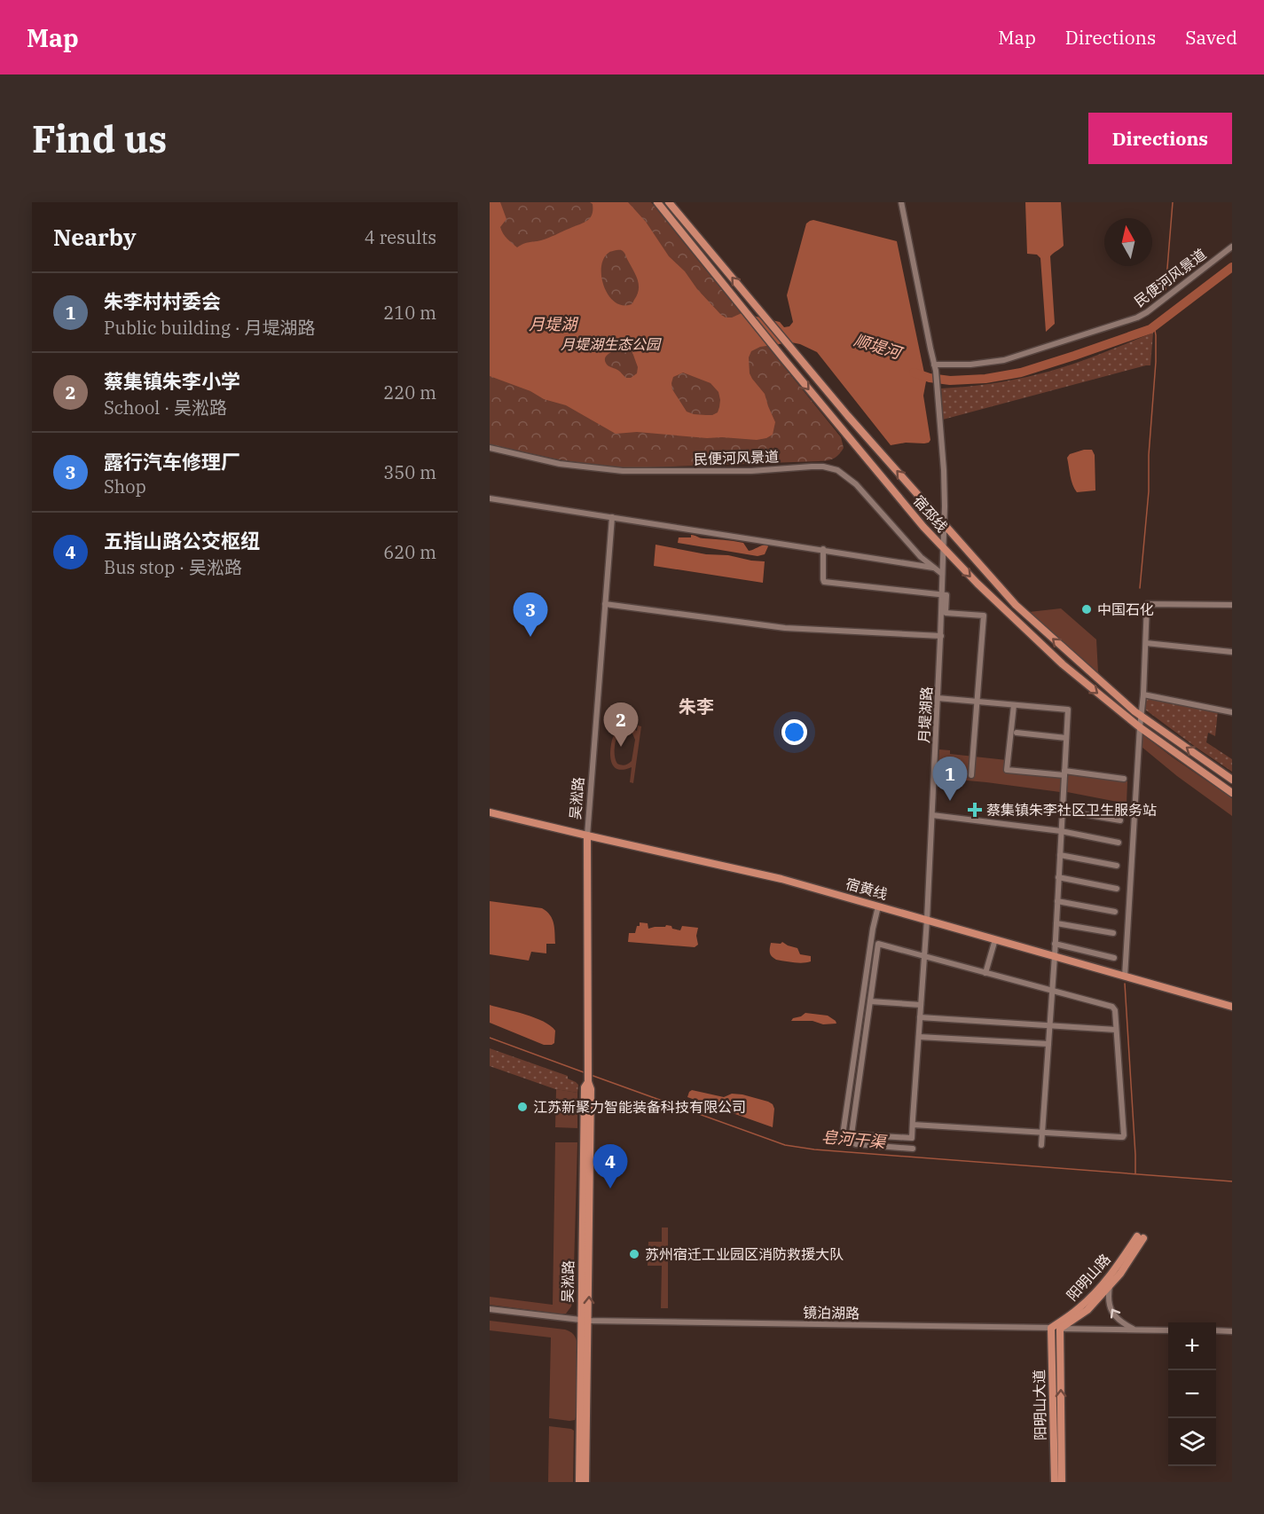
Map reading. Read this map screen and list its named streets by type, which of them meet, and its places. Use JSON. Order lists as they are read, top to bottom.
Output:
{
  "streets": {
    "main road": [
      "宿邳线",
      "吴淞路",
      "宿黄线",
      "阳明山路",
      "阳明山大道"
    ],
    "street": ["民便河风景道", "月堤湖路", "镜泊湖路"]
  },
  "crossings": [
    ["民便河风景道", "月堤湖路"],
    ["宿邳线", "月堤湖路"],
    ["月堤湖路", "宿黄线"],
    ["吴淞路", "宿黄线"],
    ["吴淞路", "镜泊湖路"],
    ["阳明山路", "镜泊湖路"],
    ["阳明山路", "阳明山大道"],
    ["镜泊湖路", "阳明山大道"]
  ],
  "districts": ["朱李"],
  "water": ["月堤湖", "顺堤河", "皂河干渠"],
  "parks": ["月堤湖生态公园"],
  "places": {
    "other": ["中国石化", "江苏新聚力智能装备科技有限公司", "苏州宿迁工业园区消防救援大队"],
    "health": ["蔡集镇朱李社区卫生服务站"]
  },
  "north": "top",
  "page": {
    "header": "Map",
    "nav": ["Map", "Directions", "Saved"],
    "buttons": "Directions",
    "title": "Find us",
    "heading": ["Nearby", "4 results"],
    "list": [
      {
        "mark": "1",
        "name": "朱李村村委会",
        "note": "Public building · 月堤湖路",
        "value": "210 m"
      },
      {
        "mark": "2",
        "name": "蔡集镇朱李小学",
        "note": "School · 吴淞路",
        "value": "220 m"
      },
      {
        "mark": "3",
        "name": "露行汽车修理厂",
        "note": "Shop",
        "value": "350 m"
      },
      {
        "mark": "4",
        "name": "五指山路公交枢纽",
        "note": "Bus stop · 吴淞路",
        "value": "620 m"
      }
    ],
    "pins": [
      "3",
      "2",
      "1",
      "4"
    ],
    "map_buttons": ["+", "−"]
  }
}
